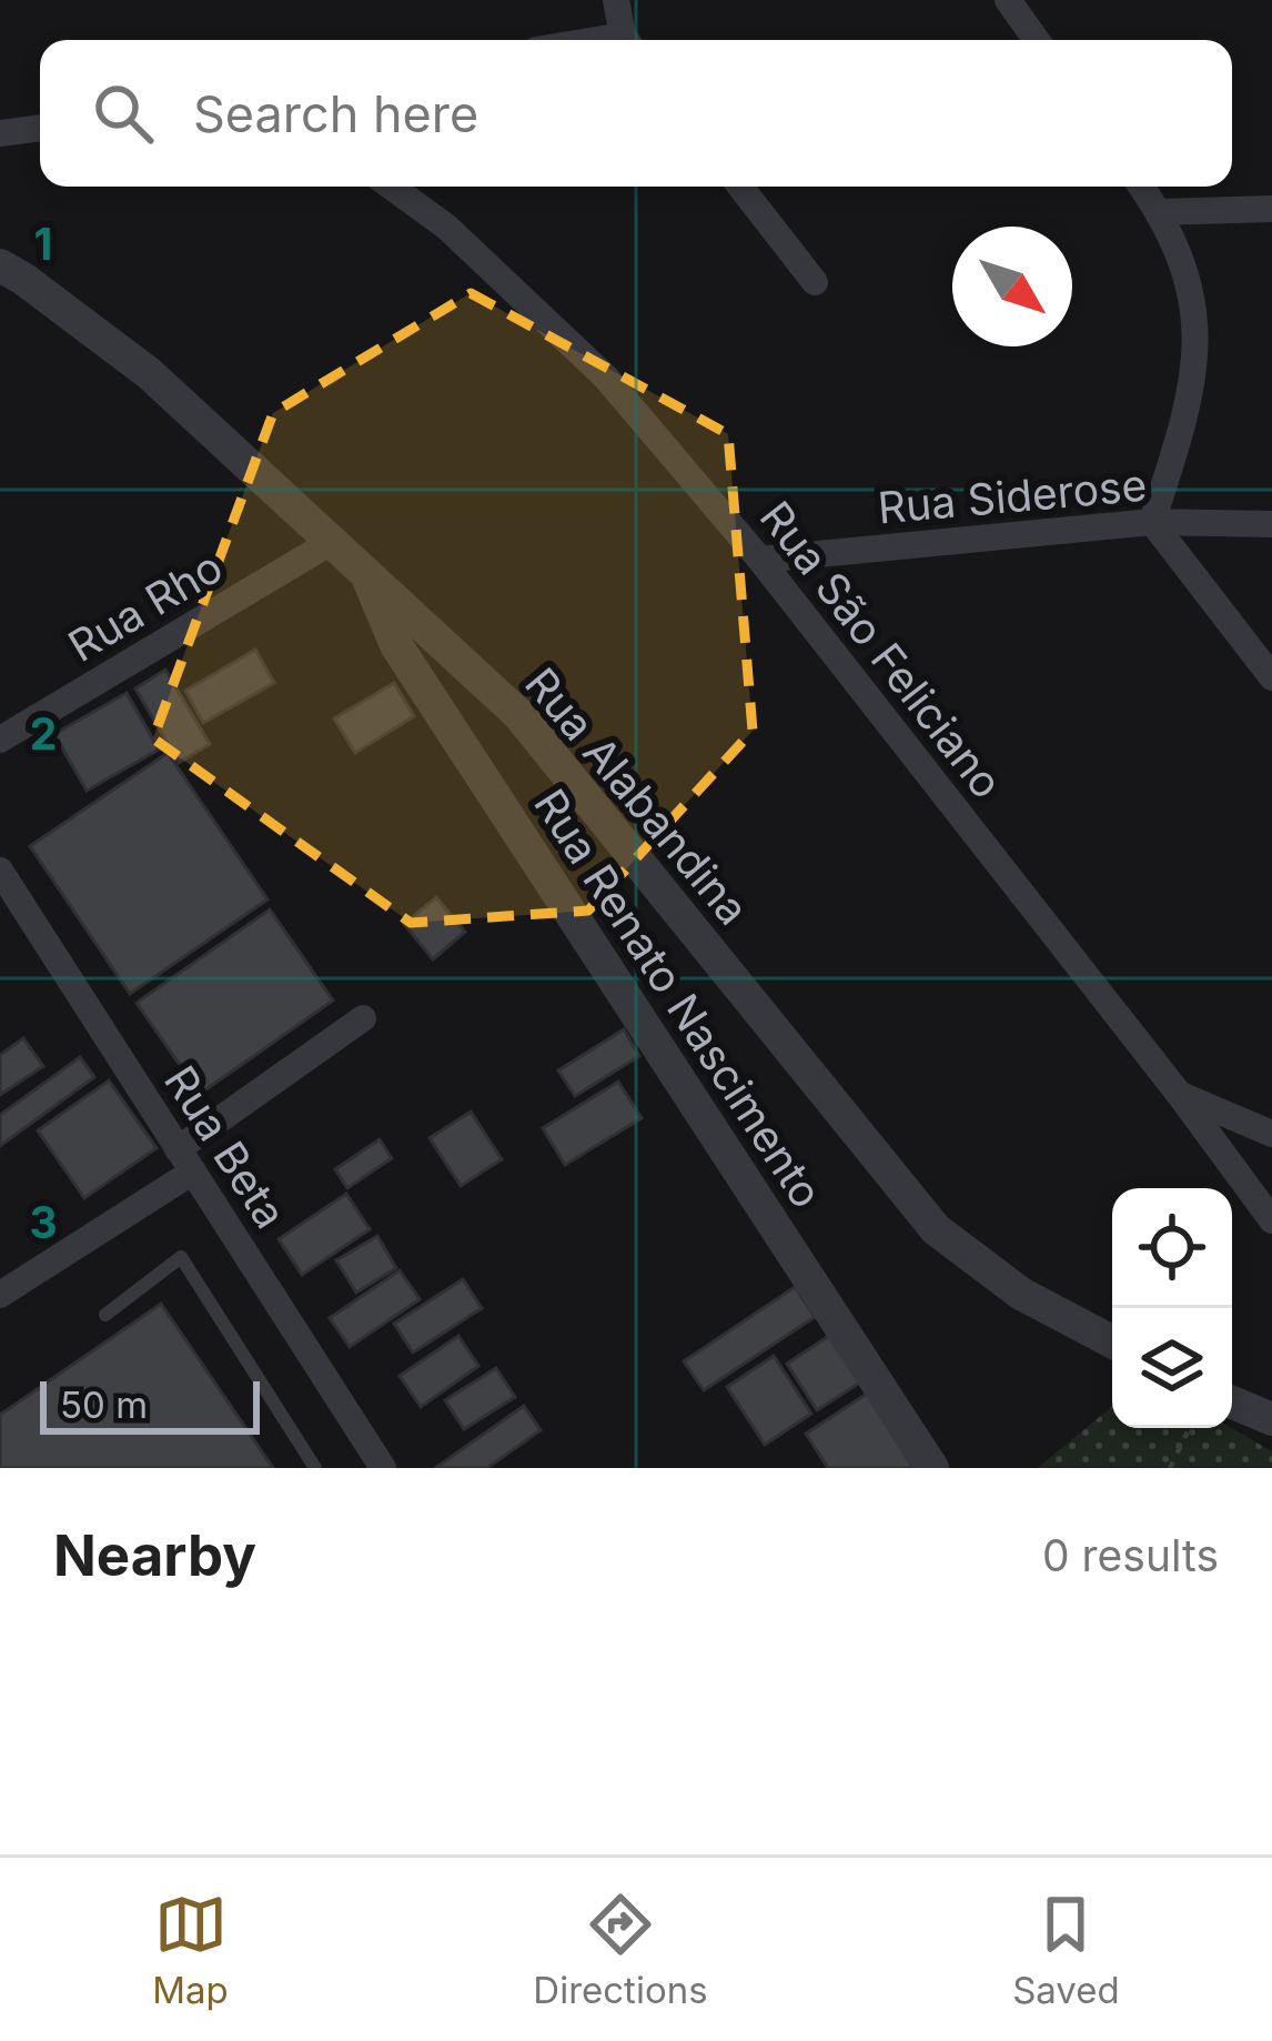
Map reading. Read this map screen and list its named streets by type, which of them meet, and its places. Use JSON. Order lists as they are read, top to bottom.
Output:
{
  "streets": {
    "street": [
      "Rua Siderose",
      "Rua Rho",
      "Rua São Feliciano",
      "Rua Alabandina",
      "Rua Renato Nascimento",
      "Rua Beta"
    ]
  },
  "crossings": [
    ["Rua Siderose", "Rua São Feliciano"],
    ["Rua Rho", "Rua Alabandina"],
    ["Rua Alabandina", "Rua Renato Nascimento"]
  ],
  "scale_bar": "50 m",
  "north": "bottom right",
  "page": {
    "search": "Search here",
    "scale": "50 m",
    "heading": ["Nearby", "0 results"],
    "nav": ["Map", "Directions", "Saved"]
  },
  "grid": {
    "rows": ["1", "2", "3"]
  }
}
